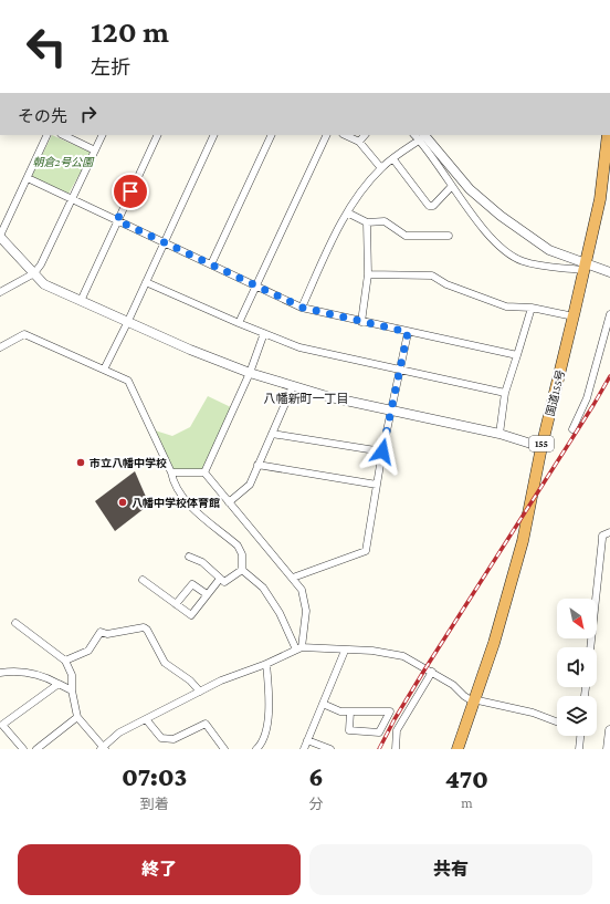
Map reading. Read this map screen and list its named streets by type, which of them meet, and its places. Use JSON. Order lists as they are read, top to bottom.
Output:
{
  "streets": {
    "highway": ["国道155号", "155"]
  },
  "districts": ["八幡新町一丁目"],
  "parks": ["朝倉2号公園"],
  "places": ["市立八幡中学校", "八幡中学校体育館"],
  "north": "bottom right",
  "page": {
    "turn": ["120 m", "左折"],
    "then": "その先",
    "eta": [
      "07:03",
      "到着",
      "6",
      "分",
      "470",
      "m"
    ],
    "buttons": ["終了", "共有"]
  }
}
